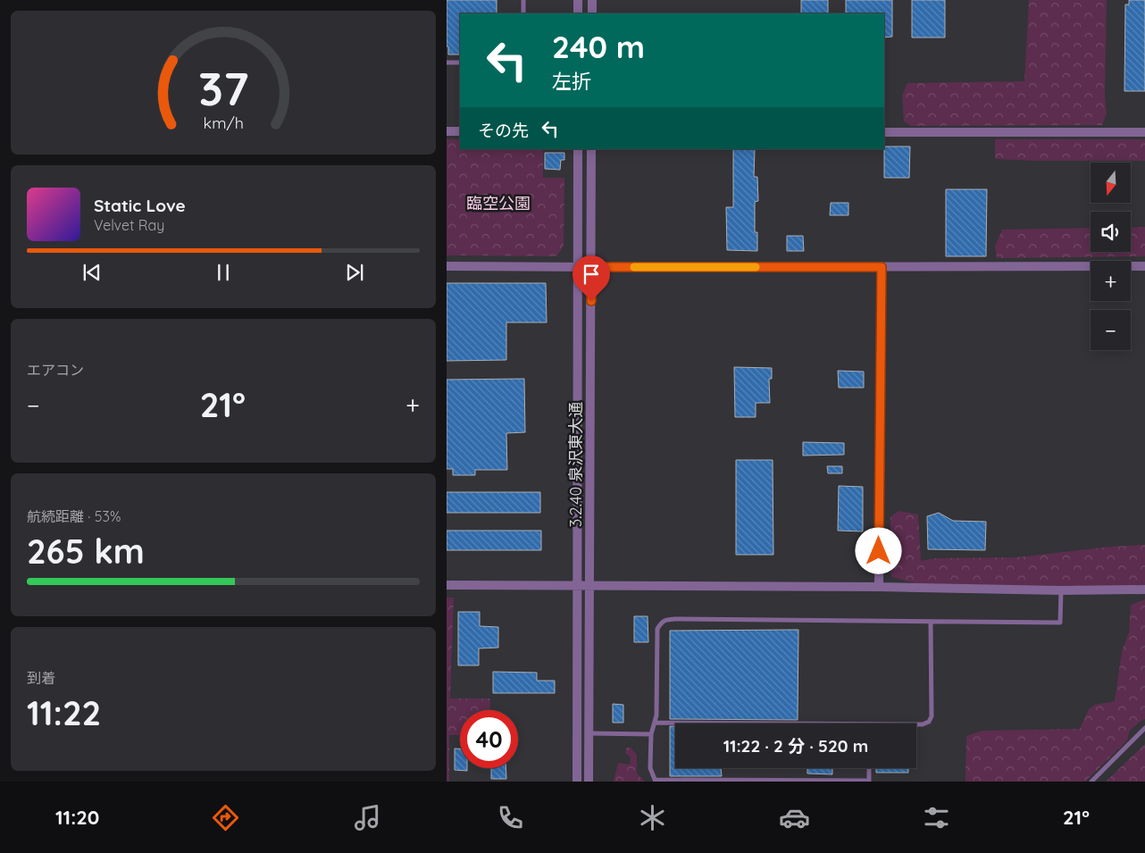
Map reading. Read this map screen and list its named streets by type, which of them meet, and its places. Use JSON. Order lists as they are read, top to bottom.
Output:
{
  "streets": {
    "street": ["3.2.40 泉沢東大通"]
  },
  "parks": ["臨空公園"],
  "north": "bottom",
  "page": {
    "turn": ["240 m", "左折"],
    "then": "その先",
    "map_buttons": ["+", "−"],
    "song": ["Static Love", "Velvet Ray"],
    "tile": [
      "エアコン",
      ["航続距離 · 53%", "265 km"],
      ["到着", "11:22"]
    ],
    "heat": ["−", "21°", "+"],
    "limit": "40",
    "trip": "11:22 · 2 分 · 520 m",
    "tabs": ["11:20", "21°"],
    "gauge": ["37", "km/h"]
  }
}
